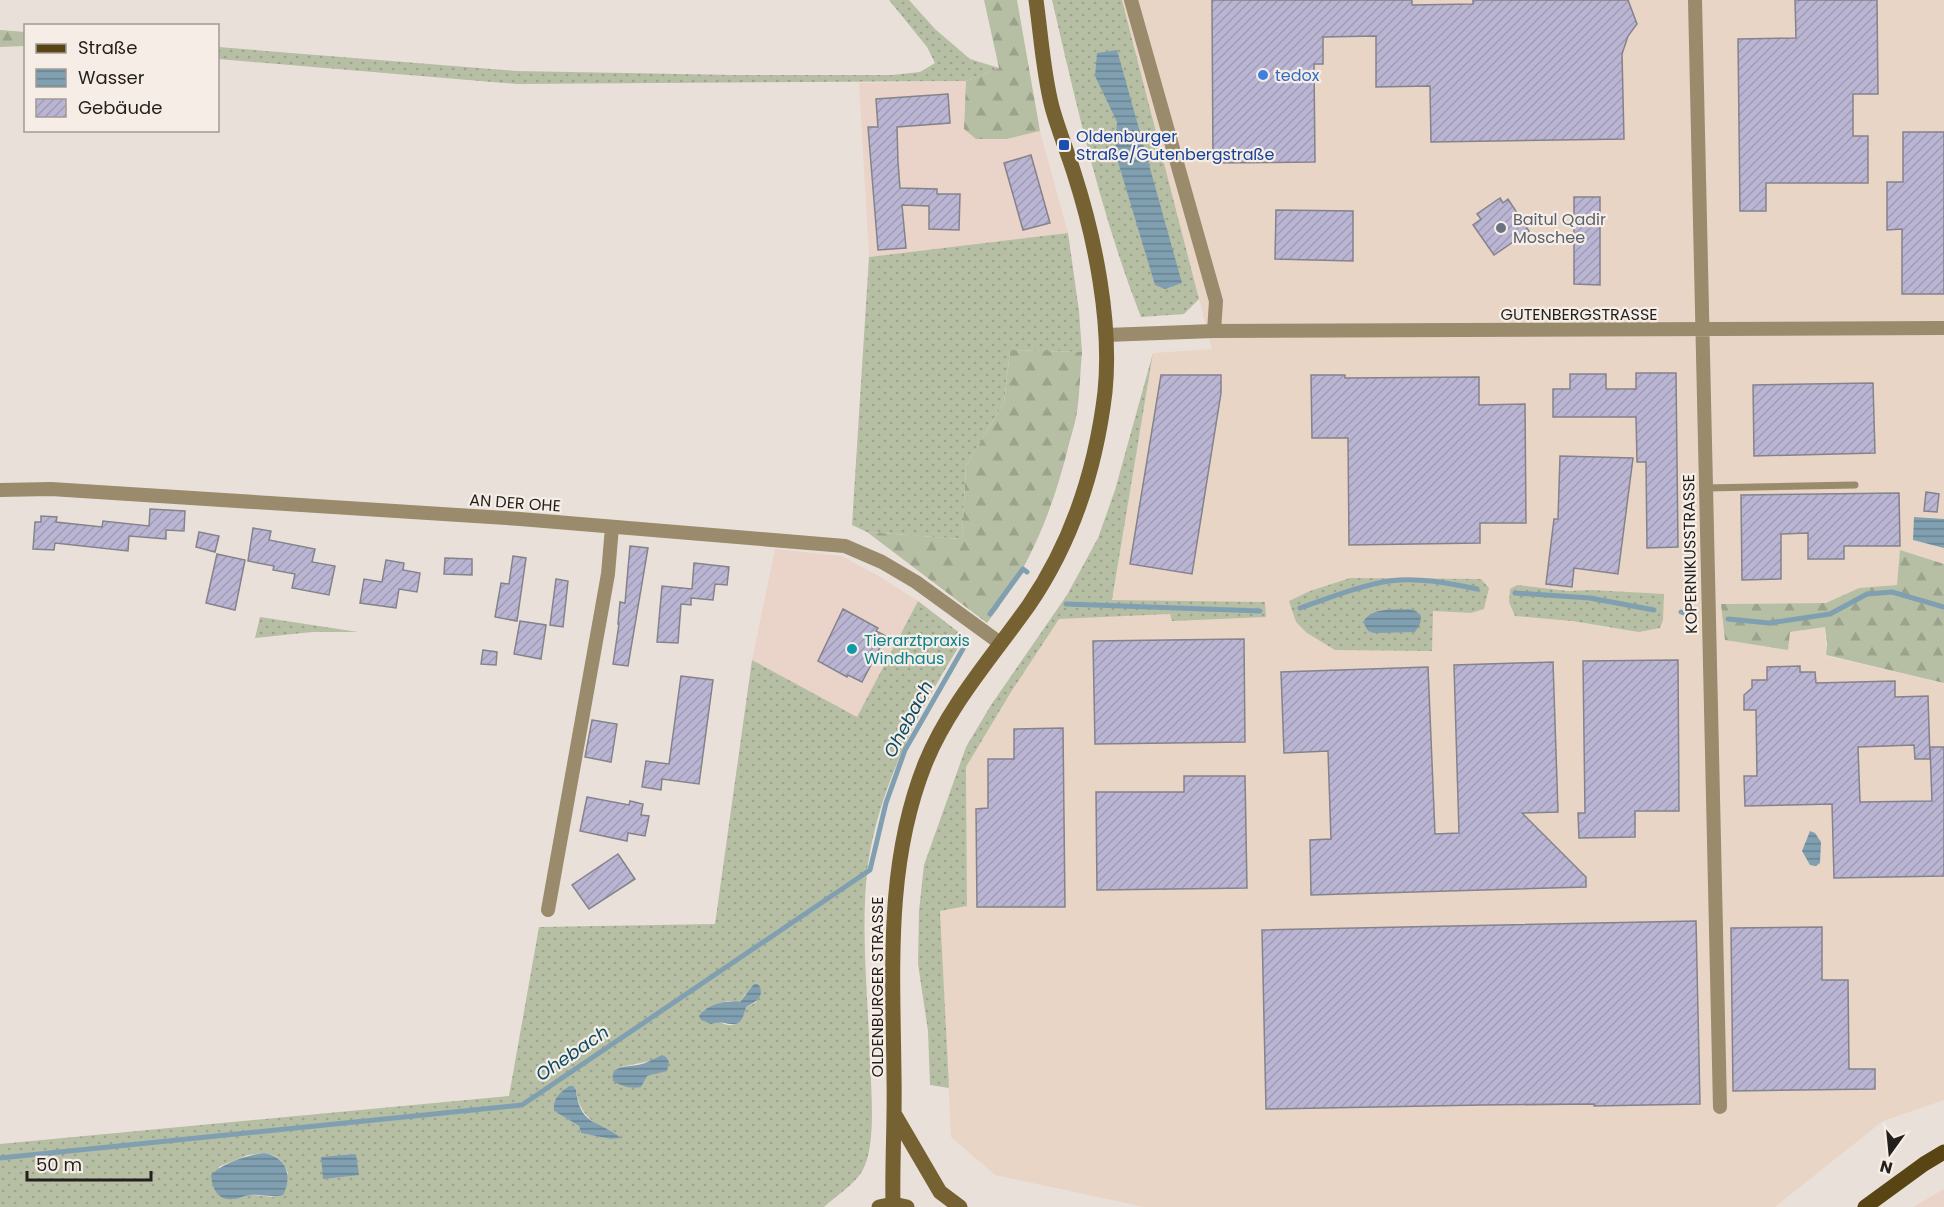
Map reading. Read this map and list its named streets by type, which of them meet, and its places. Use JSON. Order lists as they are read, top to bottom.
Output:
{
  "streets": {
    "main road": ["OLDENBURGER STRASSE"],
    "street": ["GUTENBERGSTRASSE", "AN DER OHE", "KOPERNIKUSSTRASSE"]
  },
  "crossings": [
    ["GUTENBERGSTRASSE", "KOPERNIKUSSTRASSE"],
    ["GUTENBERGSTRASSE", "OLDENBURGER STRASSE"],
    ["AN DER OHE", "OLDENBURGER STRASSE"]
  ],
  "water": ["Ohebach"],
  "places": {
    "other": ["tedox", "Baitul Qadir Moschee", "Tierarztpraxis Windhaus"],
    "transit": ["Oldenburger Straße/Gutenbergstraße"]
  },
  "legend": ["Straße", "Wasser", "Gebäude"],
  "scale_bar": "50 m",
  "north": "bottom"
}
